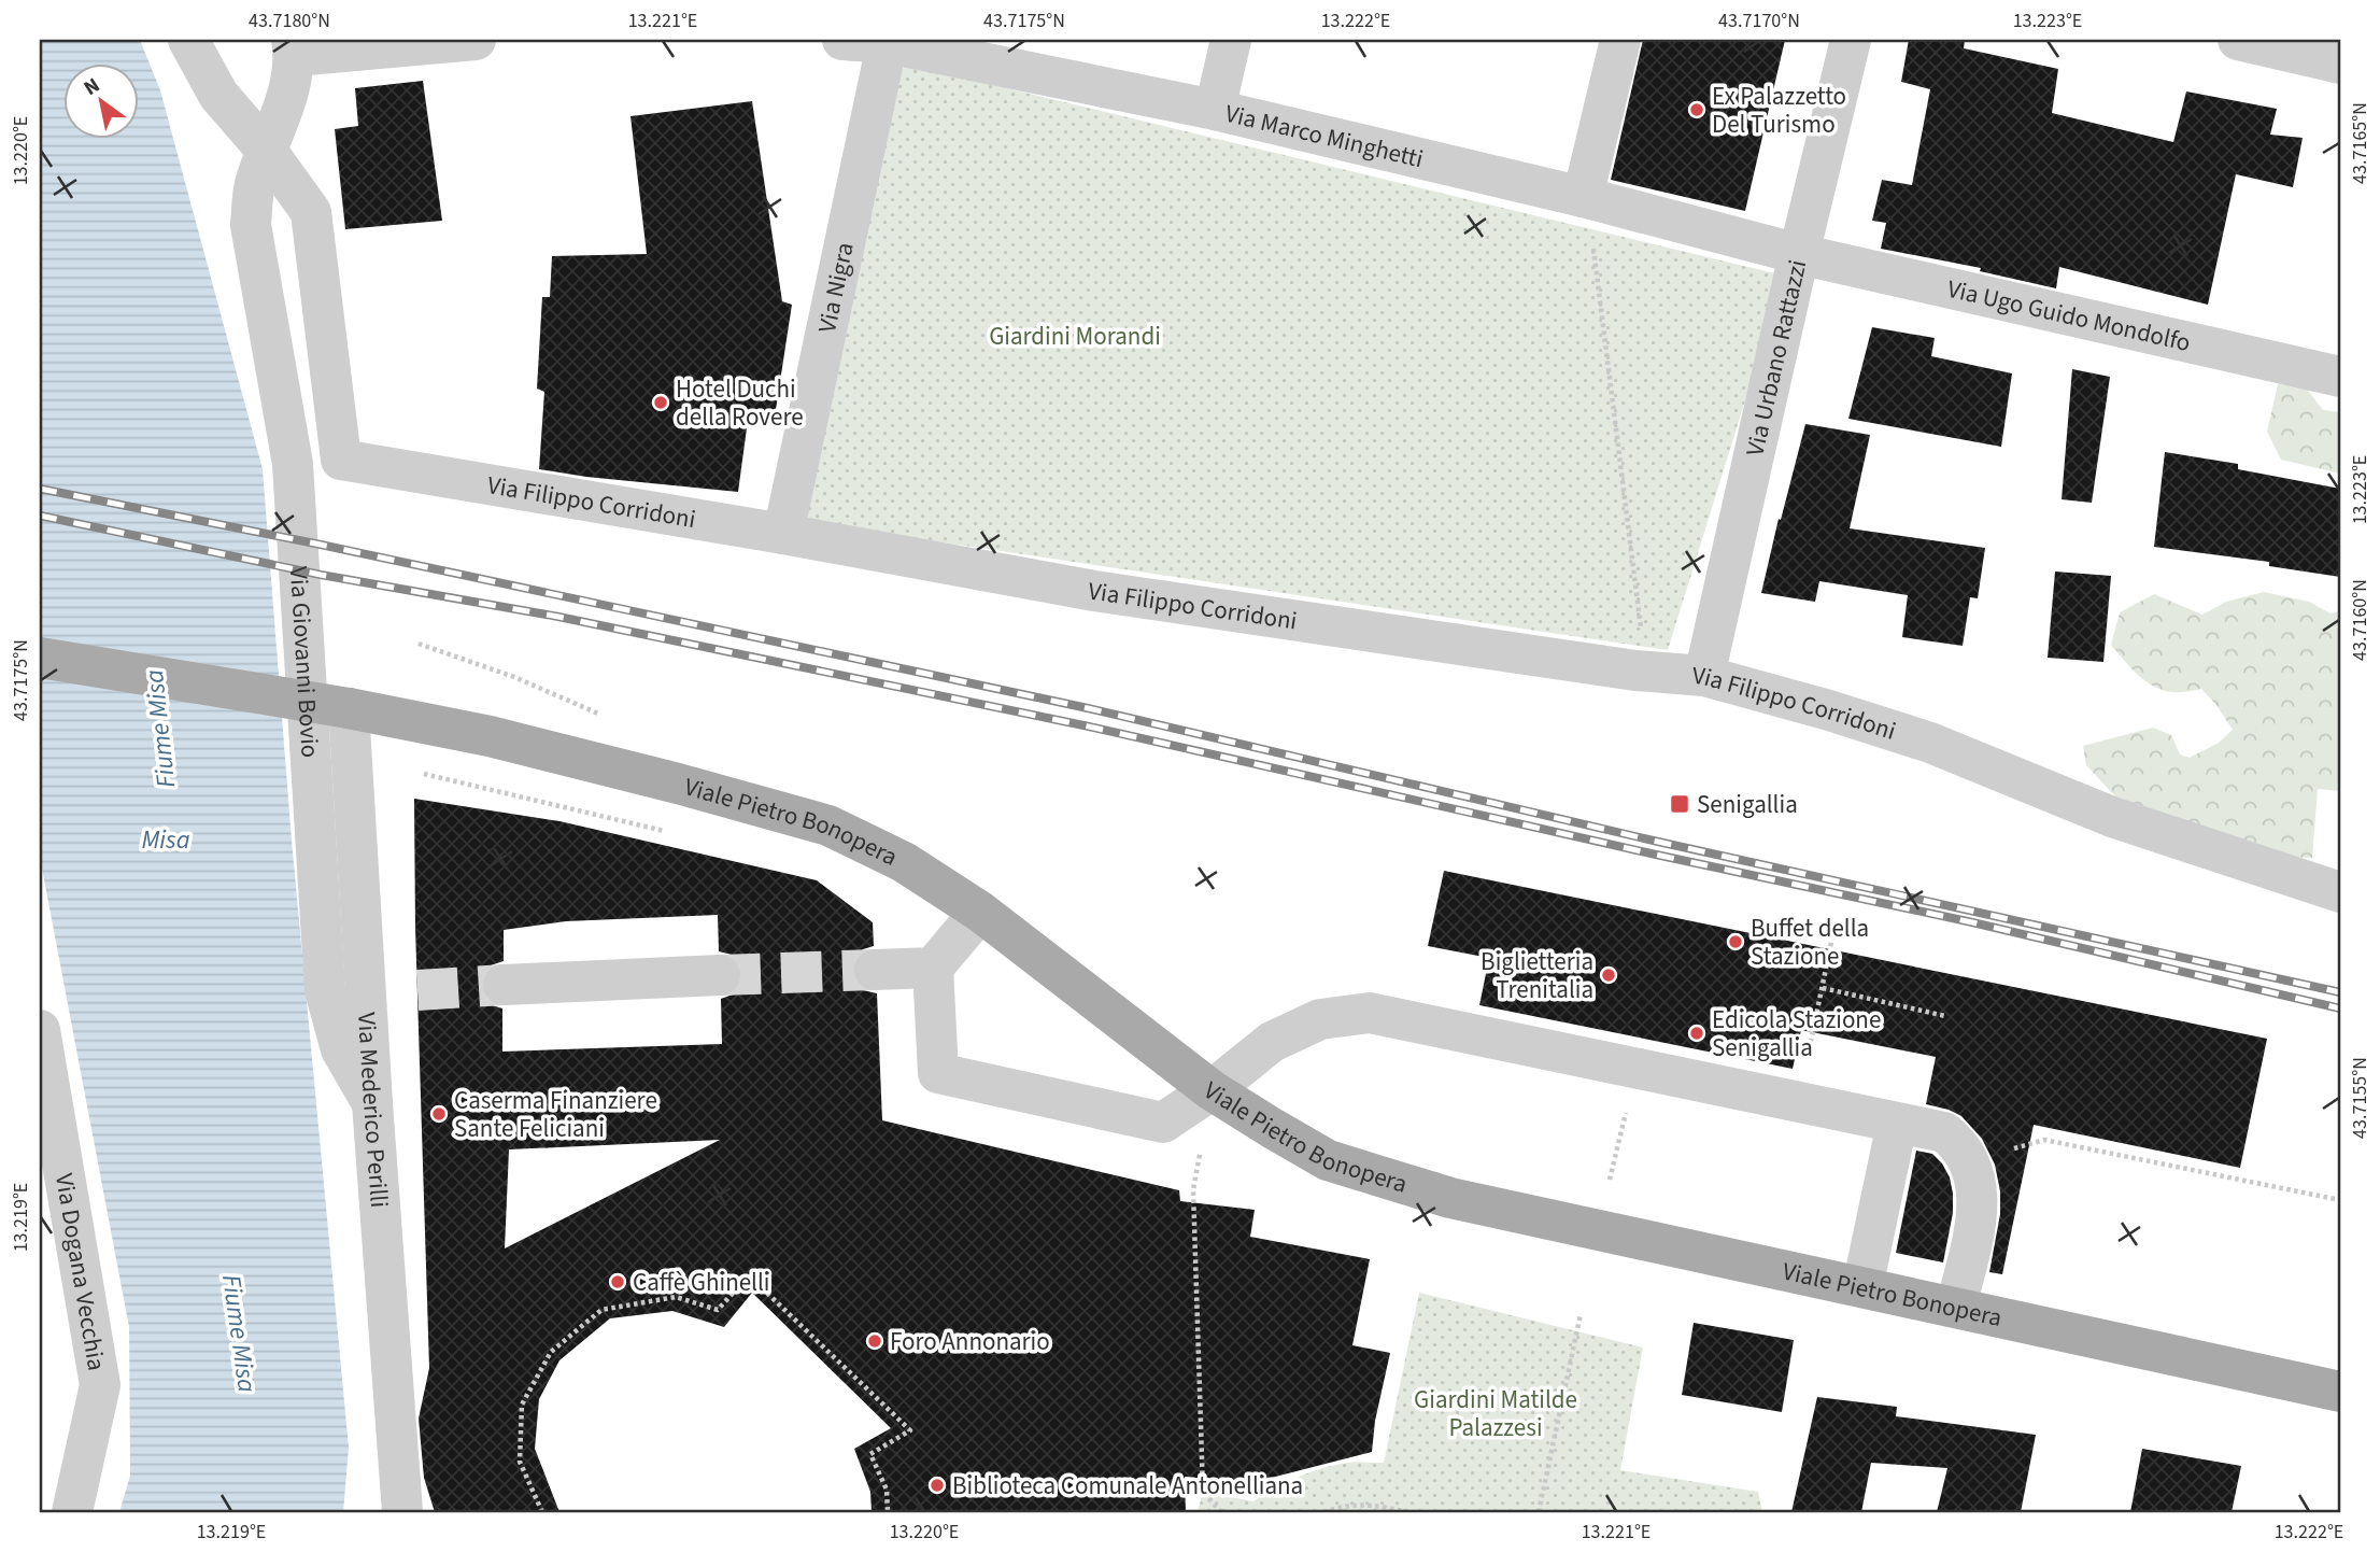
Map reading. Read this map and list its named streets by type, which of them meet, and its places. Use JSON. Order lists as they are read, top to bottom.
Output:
{
  "streets": {
    "main road": ["Viale Pietro Bonopera"],
    "street": [
      "Via Marco Minghetti",
      "Via Nigra",
      "Via Ugo Guido Mondolfo",
      "Via Urbano Rattazzi",
      "Via Filippo Corridoni",
      "Via Giovanni Bovio",
      "Via Mederico Perilli",
      "Via Dogana Vecchia"
    ]
  },
  "crossings": [
    ["Via Marco Minghetti", "Via Nigra"],
    ["Via Marco Minghetti", "Via Ugo Guido Mondolfo"],
    ["Via Marco Minghetti", "Via Urbano Rattazzi"],
    ["Via Nigra", "Via Filippo Corridoni"],
    ["Via Ugo Guido Mondolfo", "Via Urbano Rattazzi"],
    ["Via Urbano Rattazzi", "Via Filippo Corridoni"],
    ["Via Filippo Corridoni", "Via Giovanni Bovio"],
    ["Via Giovanni Bovio", "Via Mederico Perilli"],
    ["Viale Pietro Bonopera", "Via Mederico Perilli"]
  ],
  "water": ["Fiume Misa", "Misa"],
  "parks": ["Giardini Morandi", "Giardini Matilde Palazzesi"],
  "places": {
    "other": [
      "Ex Palazzetto Del Turismo",
      "Hotel Duchi della Rovere",
      "Buffet della Stazione",
      "Biglietteria Trenitalia",
      "Edicola Stazione Senigallia",
      "Caserma Finanziere Sante Feliciani",
      "Caffè Ghinelli",
      "Foro Annonario",
      "Biblioteca Comunale Antonelliana"
    ],
    "transit": ["Senigallia"]
  },
  "north": "top left",
  "coordinates": [
    "43.7180°N",
    "13.221°E",
    "43.7175°N",
    "13.222°E",
    "43.7170°N",
    "13.223°E",
    "43.7165°N",
    "13.220°E",
    "43.7160°N",
    "43.7155°N",
    "13.219°E"
  ]
}
